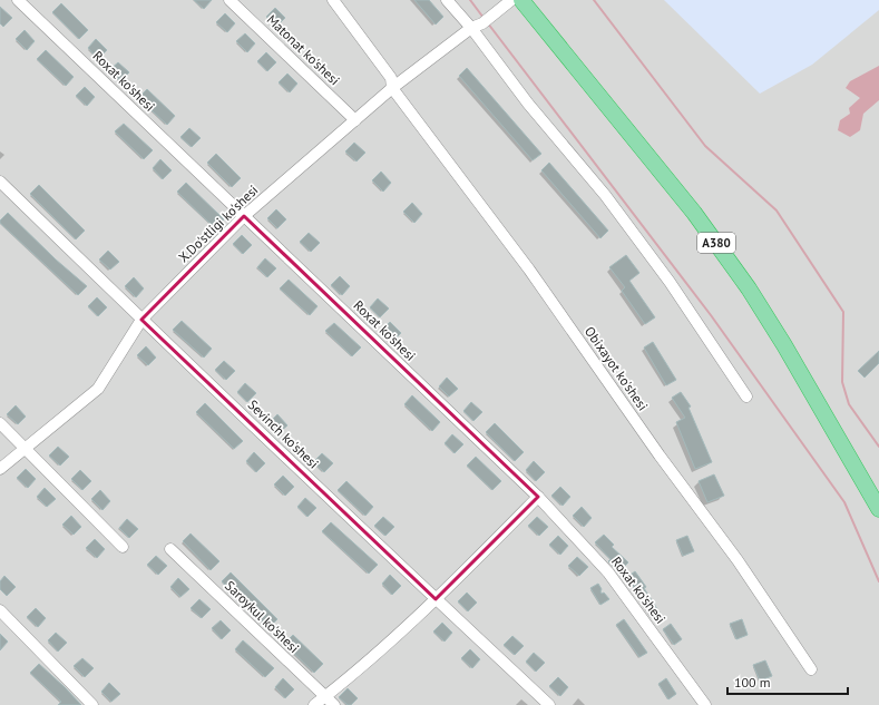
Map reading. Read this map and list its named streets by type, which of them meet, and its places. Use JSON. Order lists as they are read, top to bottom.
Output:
{
  "streets": {
    "highway": ["A380"],
    "street": [
      "Matonat ko'shesi",
      "Roxat ko'shesi",
      "X.Do'stligi ko'shesi",
      "Obixayot ko'shesi",
      "Sevinch ko'shesi",
      "Saroykul ko'shesi"
    ]
  },
  "crossings": [
    ["Matonat ko'shesi", "X.Do'stligi ko'shesi"],
    ["Roxat ko'shesi", "X.Do'stligi ko'shesi"],
    ["X.Do'stligi ko'shesi", "Obixayot ko'shesi"],
    ["X.Do'stligi ko'shesi", "Sevinch ko'shesi"]
  ],
  "scale_bar": "100 m"
}
